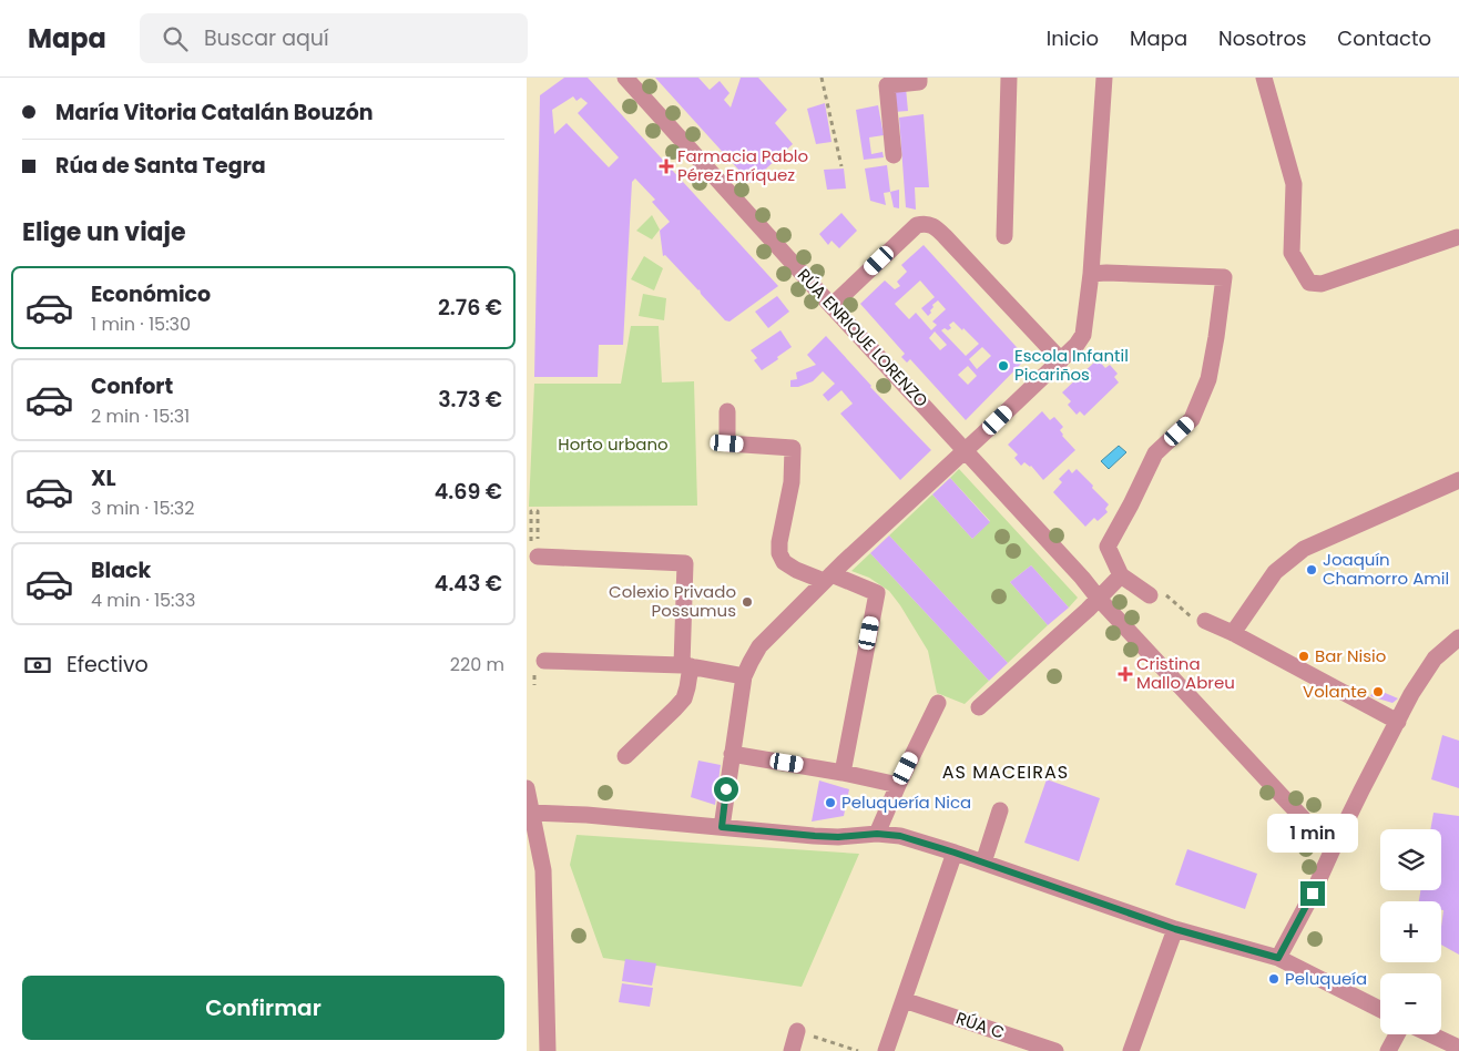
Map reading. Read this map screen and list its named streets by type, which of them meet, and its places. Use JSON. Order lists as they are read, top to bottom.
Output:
{
  "streets": {
    "street": ["RÚA ENRIQUE LORENZO", "RÚA C"]
  },
  "districts": ["AS MACEIRAS"],
  "parks": ["Horto urbano"],
  "places": {
    "health": ["Farmacia Pablo Pérez Enríquez", "Cristina Mallo Abreu"],
    "other": [
      "Escola Infantil Picariños",
      "Joaquín Chamorro Amil",
      "Colexio Privado Possumus",
      "Bar Nisio",
      "Volante",
      "Peluquería Nica",
      "Peluqueía"
    ]
  },
  "page": {
    "header": "Mapa",
    "search": "Buscar aquí",
    "nav": [
      "Inicio",
      "Mapa",
      "Nosotros",
      "Contacto"
    ],
    "banner": ["María Vitoria Catalán Bouzón", "Rúa de Santa Tegra"],
    "heading": "Elige un viaje",
    "list": [
      {
        "name": "Económico",
        "note": "1 min · 15:30",
        "value": "2.76 €"
      },
      {
        "name": "Confort",
        "note": "2 min · 15:31",
        "value": "3.73 €"
      },
      {
        "name": "XL",
        "note": "3 min · 15:32",
        "value": "4.69 €"
      },
      {
        "name": "Black",
        "note": "4 min · 15:33",
        "value": "4.43 €"
      }
    ],
    "pay": ["Efectivo", "220 m"],
    "bubble": "1 min",
    "map_buttons": ["+", "−"],
    "buttons": "Confirmar"
  }
}
